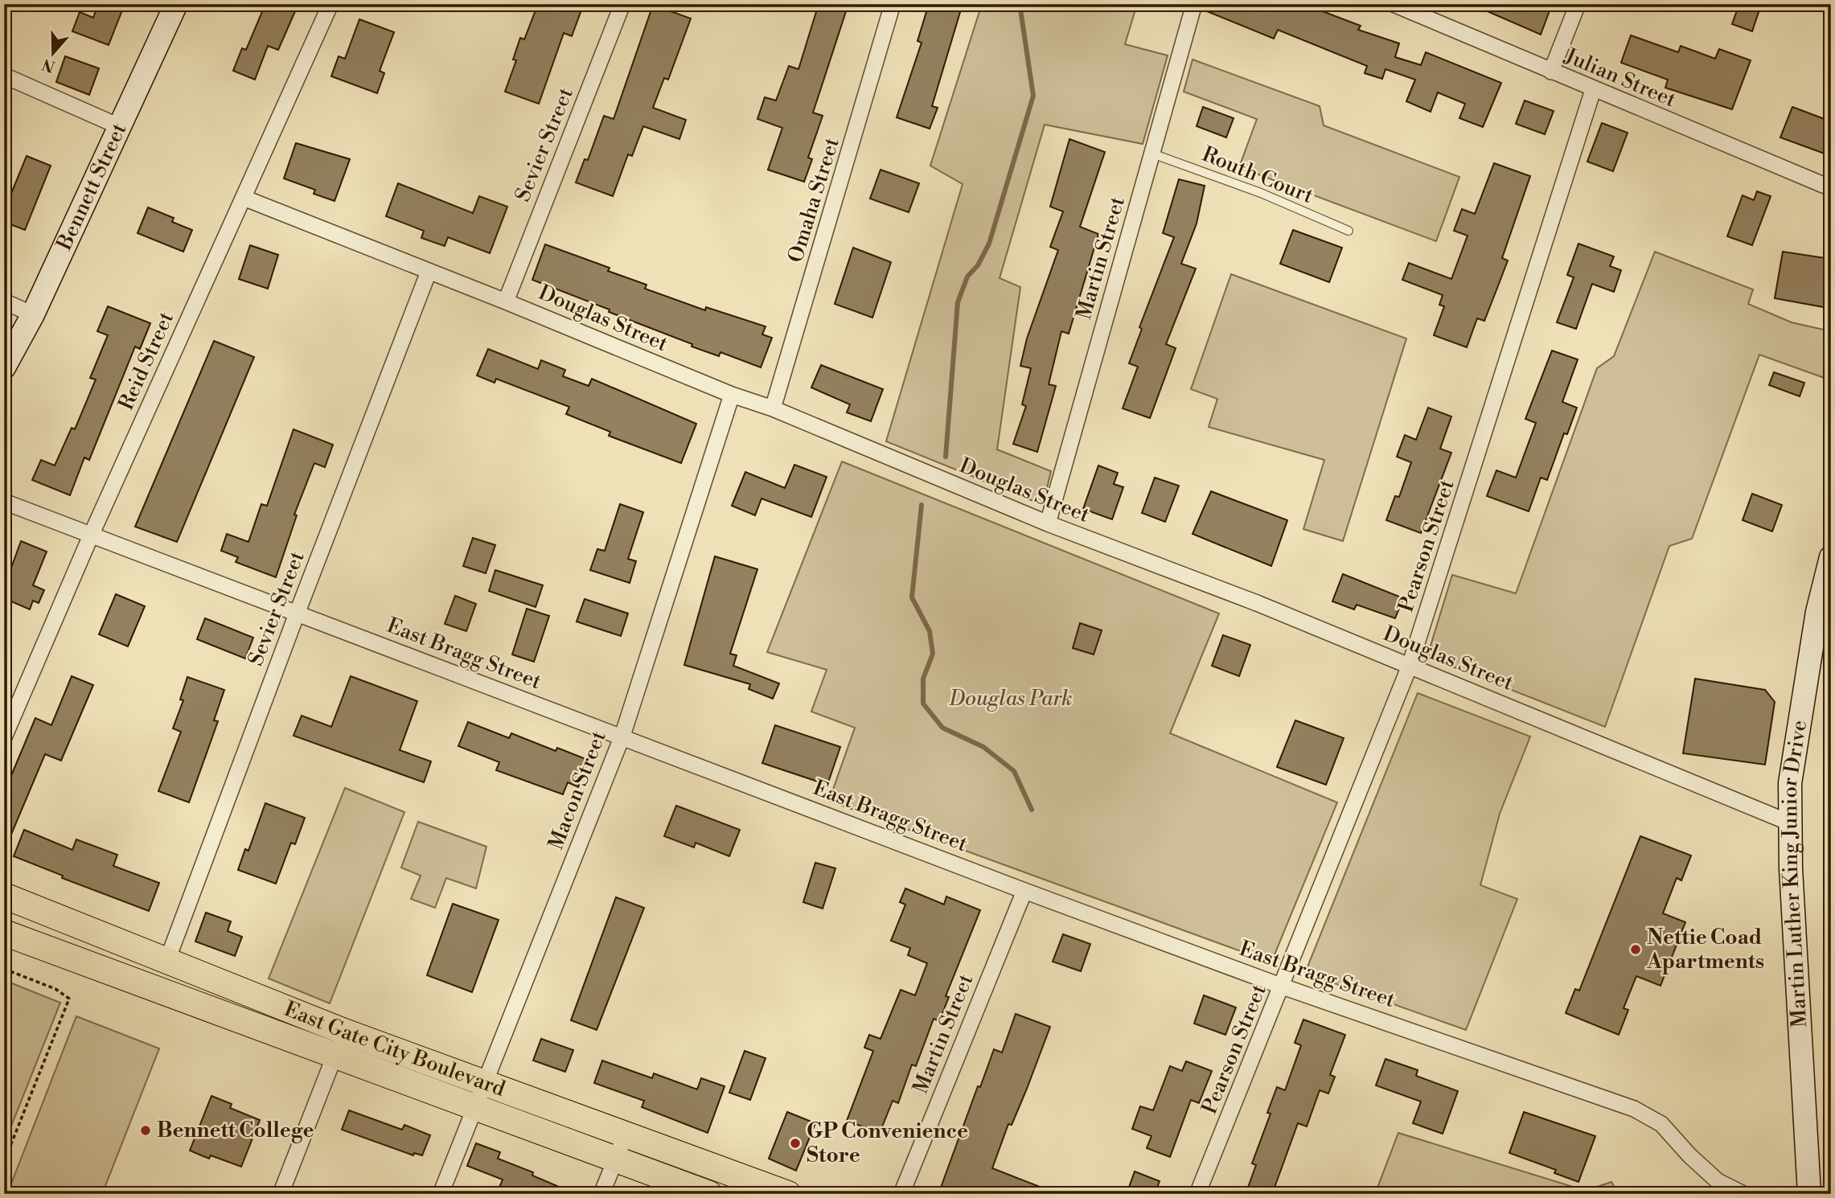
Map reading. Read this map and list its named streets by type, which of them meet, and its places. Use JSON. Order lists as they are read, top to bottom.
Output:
{
  "streets": {
    "main road": ["Bennett Street", "Martin Luther King Junior Drive", "East Gate City Boulevard"],
    "street": [
      "Julian Street",
      "Sevier Street",
      "Omaha Street",
      "Martin Street",
      "Douglas Street",
      "Reid Street",
      "Pearson Street",
      "East Bragg Street",
      "Macon Street"
    ],
    "lane": ["Routh Court"]
  },
  "crossings": [
    ["Julian Street", "Pearson Street"],
    ["Sevier Street", "Douglas Street"],
    ["Sevier Street", "East Bragg Street"],
    ["Sevier Street", "East Gate City Boulevard"],
    ["Routh Court", "Martin Street"],
    ["Omaha Street", "Douglas Street"],
    ["Martin Street", "Douglas Street"],
    ["Martin Street", "East Bragg Street"],
    ["Douglas Street", "Reid Street"],
    ["Douglas Street", "Pearson Street"],
    ["Douglas Street", "Macon Street"],
    ["Douglas Street", "Martin Luther King Junior Drive"],
    ["Reid Street", "East Bragg Street"],
    ["Pearson Street", "East Bragg Street"],
    ["East Bragg Street", "Macon Street"],
    ["Macon Street", "East Gate City Boulevard"]
  ],
  "parks": ["Douglas Park"],
  "places": ["Nettie Coad Apartments", "Bennett College", "GP Convenience Store"],
  "north": "bottom"
}
